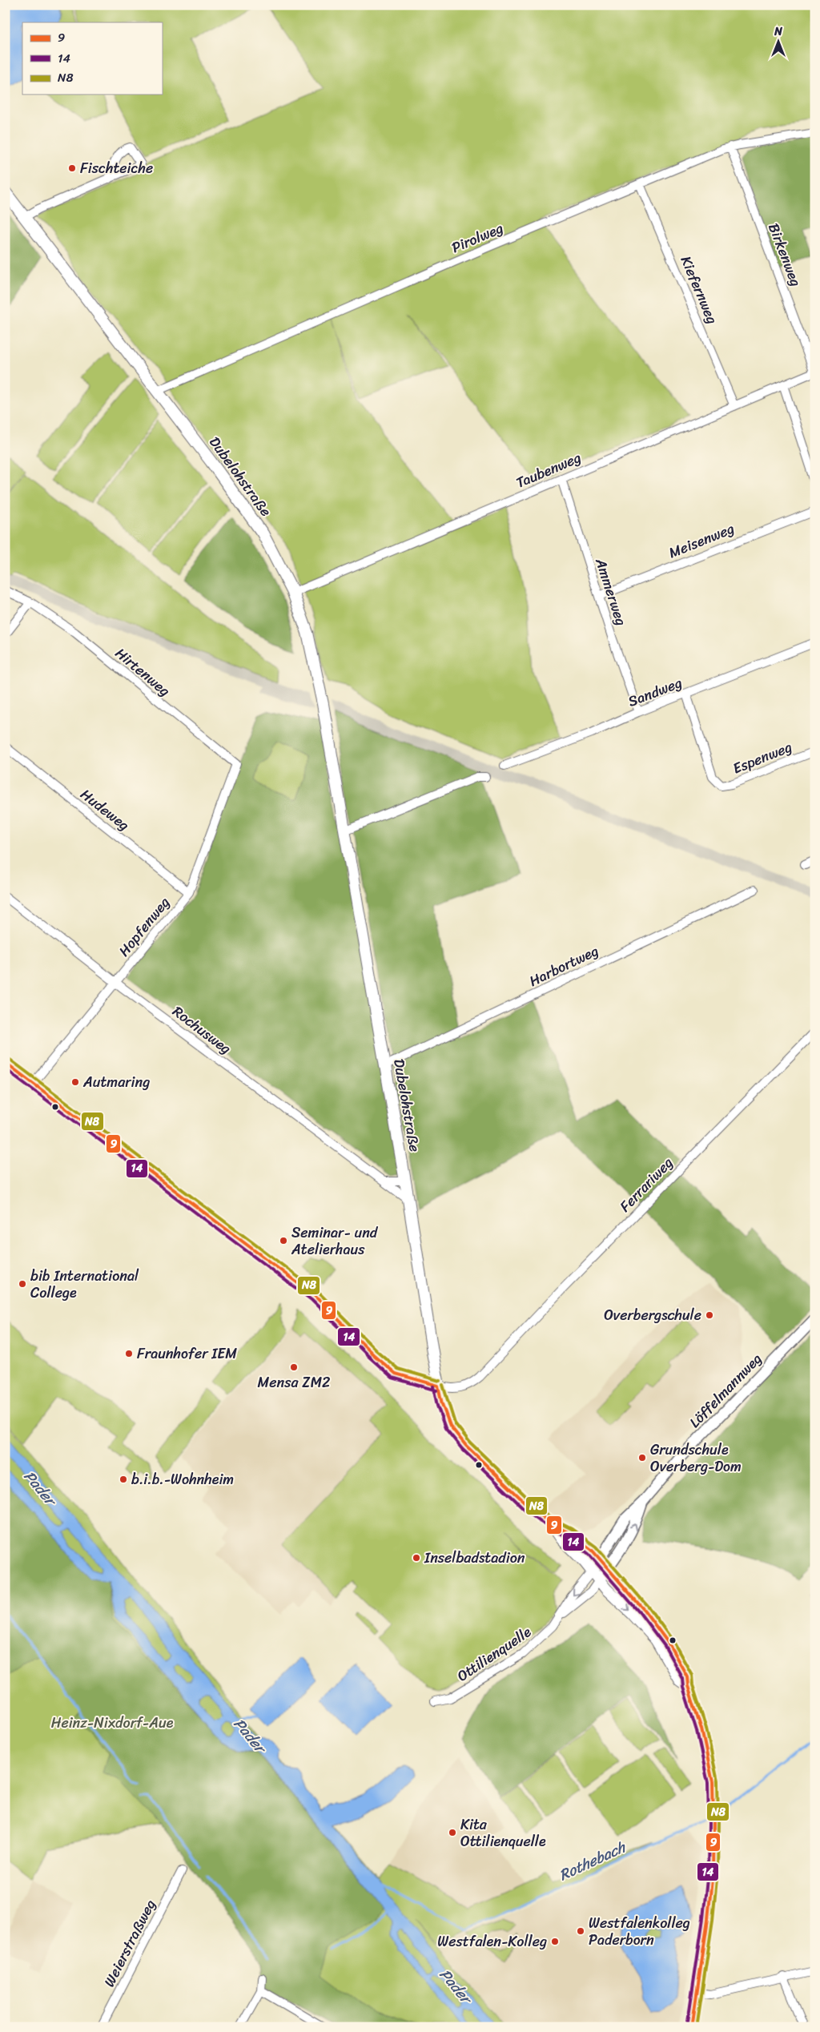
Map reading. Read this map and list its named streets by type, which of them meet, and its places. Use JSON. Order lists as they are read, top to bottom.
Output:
{
  "streets": {
    "main road": ["Dubelohstraße"],
    "street": [
      "Pirolweg",
      "Birkenweg",
      "Kiefernweg",
      "Taubenweg",
      "Meisenweg",
      "Ammerweg",
      "Hirtenweg",
      "Sandweg",
      "Espenweg",
      "Hudeweg",
      "Hopfenweg",
      "Harbortweg",
      "Rochusweg",
      "Ferrariweg",
      "Löffelmannweg",
      "Ottilienquelle",
      "Weierstraßweg"
    ]
  },
  "crossings": [
    ["Pirolweg", "Birkenweg"],
    ["Pirolweg", "Kiefernweg"],
    ["Pirolweg", "Dubelohstraße"],
    ["Birkenweg", "Taubenweg"],
    ["Kiefernweg", "Taubenweg"],
    ["Taubenweg", "Dubelohstraße"],
    ["Taubenweg", "Ammerweg"],
    ["Dubelohstraße", "Harbortweg"],
    ["Dubelohstraße", "Rochusweg"],
    ["Dubelohstraße", "Ferrariweg"],
    ["Meisenweg", "Ammerweg"],
    ["Ammerweg", "Sandweg"],
    ["Hirtenweg", "Hopfenweg"],
    ["Sandweg", "Espenweg"],
    ["Hudeweg", "Hopfenweg"],
    ["Hopfenweg", "Rochusweg"],
    ["Löffelmannweg", "Ottilienquelle"]
  ],
  "water": ["Pader", "Rothebach"],
  "parks": ["Heinz-Nixdorf-Aue"],
  "places": [
    "Fischteiche",
    "Autmaring",
    "Seminar- und Atelierhaus",
    "bib International College",
    "Overbergschule",
    "Fraunhofer IEM",
    "Mensa ZM2",
    "Grundschule Overberg-Dom",
    "b.i.b.-Wohnheim",
    "Inselbadstadion",
    "Kita Ottilienquelle",
    "Westfalenkolleg Paderborn",
    "Westfalen-Kolleg"
  ],
  "lines": ["transit line N8", "transit line 9", "transit line 14"],
  "legend": ["9", "14", "N8"],
  "north": "top"
}
